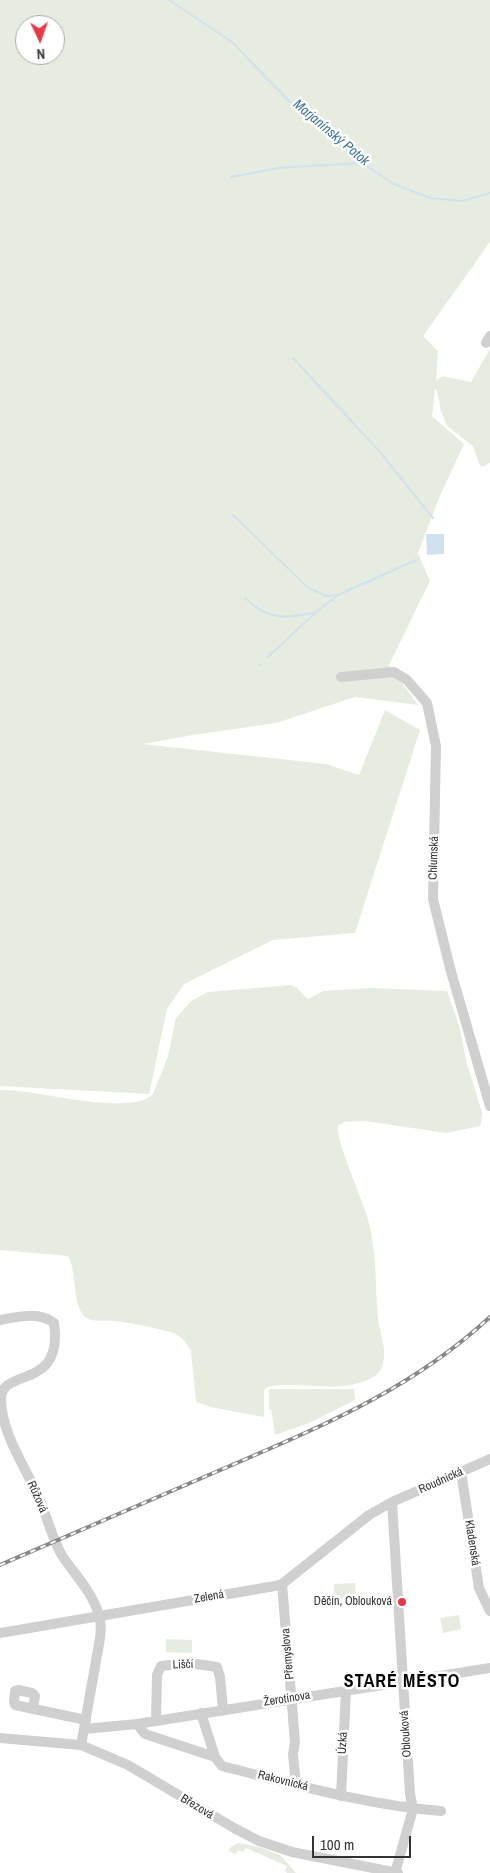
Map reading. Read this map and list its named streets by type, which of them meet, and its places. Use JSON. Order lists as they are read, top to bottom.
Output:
{
  "streets": {
    "street": [
      "Chlumská",
      "Roudnická",
      "Růžová",
      "Kladenská",
      "Zelená",
      "Přemyslova",
      "Liščí",
      "Žerotínova",
      "Oblouková",
      "Úzká",
      "Rakovnická",
      "Březová"
    ]
  },
  "crossings": [
    ["Roudnická", "Kladenská"],
    ["Roudnická", "Zelená"],
    ["Roudnická", "Oblouková"],
    ["Růžová", "Zelená"],
    ["Růžová", "Žerotínova"],
    ["Růžová", "Březová"],
    ["Zelená", "Přemyslova"],
    ["Zelená", "Oblouková"],
    ["Přemyslova", "Žerotínova"],
    ["Přemyslova", "Rakovnická"],
    ["Liščí", "Žerotínova"],
    ["Žerotínova", "Oblouková"],
    ["Žerotínova", "Úzká"],
    ["Žerotínova", "Rakovnická"],
    ["Oblouková", "Rakovnická"],
    ["Oblouková", "Březová"],
    ["Úzká", "Rakovnická"]
  ],
  "districts": ["STARÉ MĚSTO"],
  "water": ["Marjanínský Potok"],
  "places": ["Děčín, Oblouková"],
  "scale_bar": "100 m",
  "north": "bottom"
}
